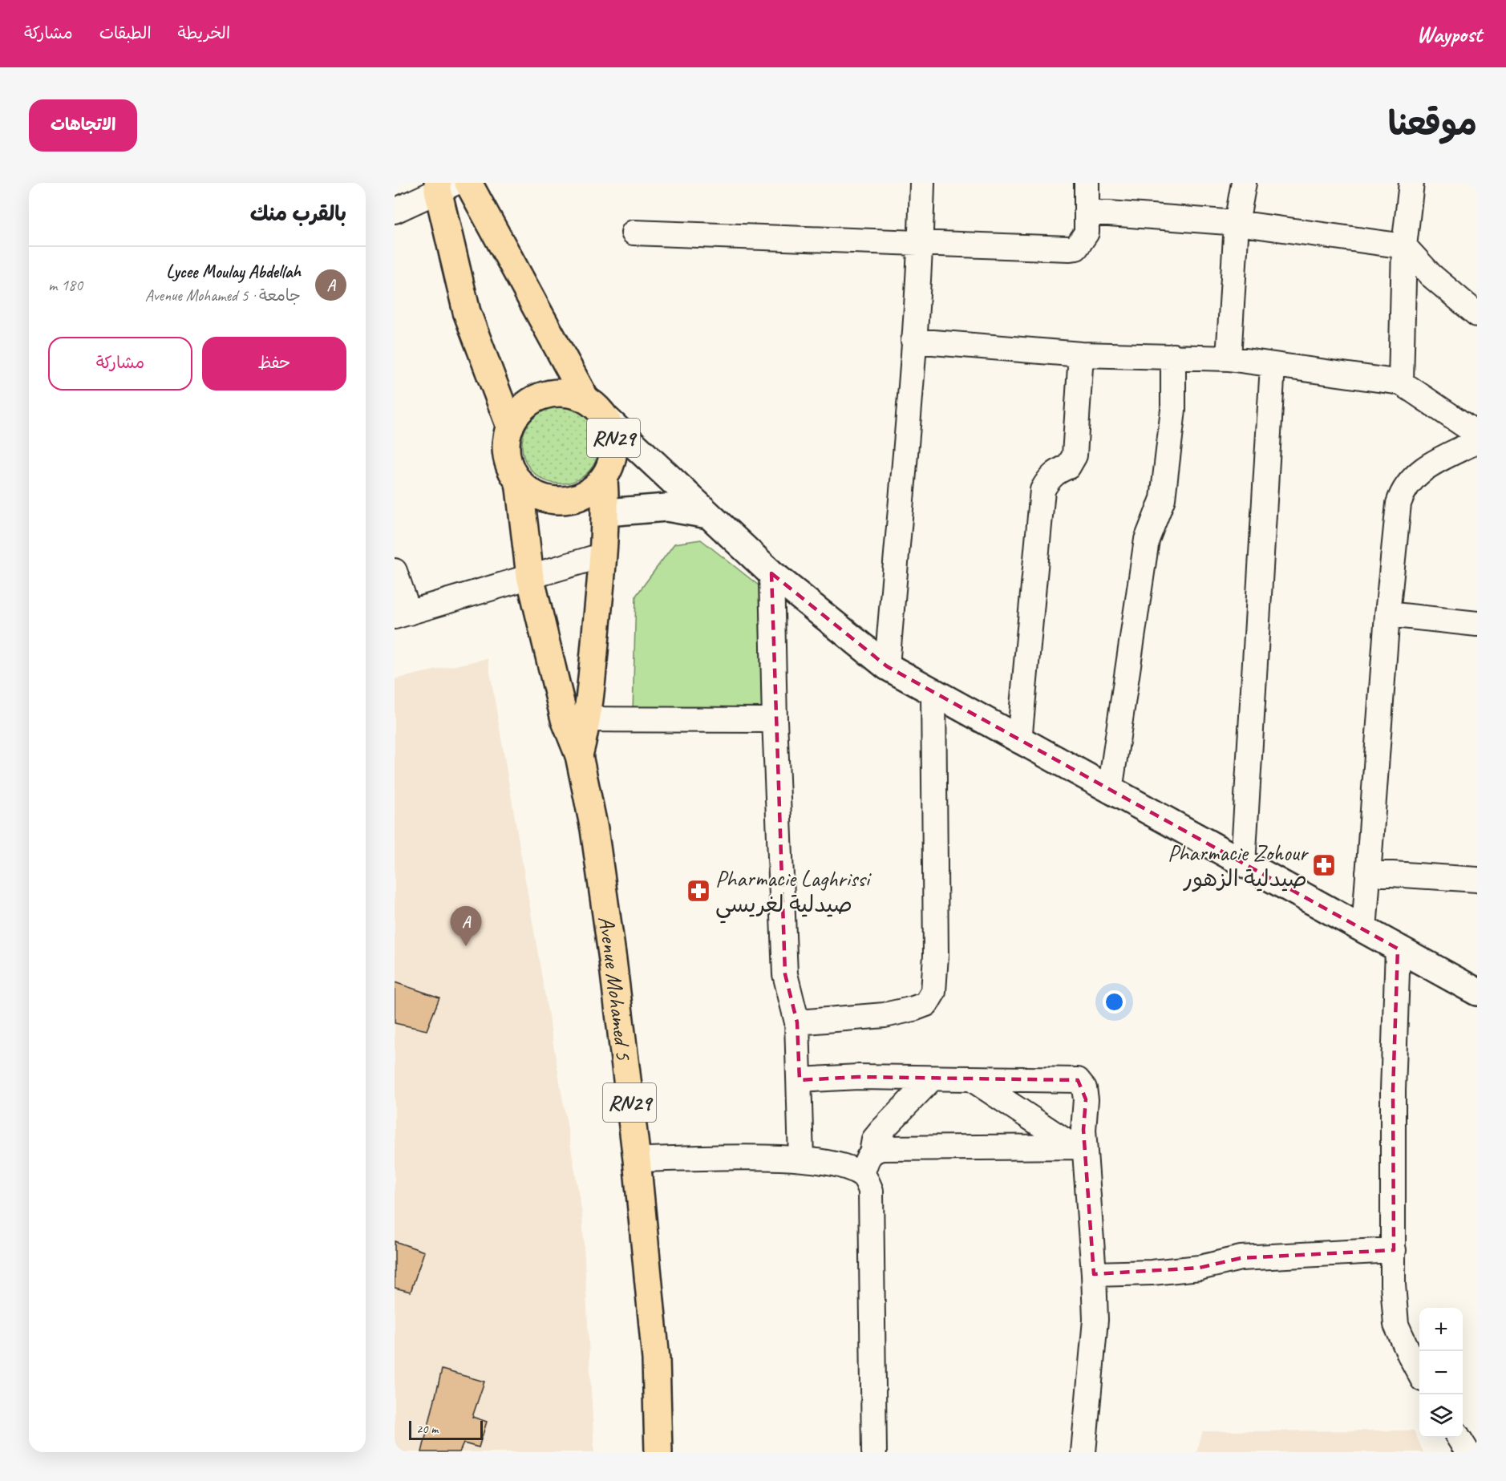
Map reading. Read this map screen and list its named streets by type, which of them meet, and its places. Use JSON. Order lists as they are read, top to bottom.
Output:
{
  "streets": {
    "main road": ["RN29", "Avenue Mohamed 5"]
  },
  "crossings": [
    ["RN29", "Avenue Mohamed 5"]
  ],
  "places": {
    "pharmacy": ["Pharmacie Zohour صيدلية الزهور", "Pharmacie Laghrissi صيدلية لغريسي"]
  },
  "scale_bar": "20 m",
  "page": {
    "header": "Waypost",
    "nav": ["الخريطة", "الطبقات", "مشاركة"],
    "title": "موقعنا",
    "buttons": [
      "الاتجاهات",
      ["حفظ", "مشاركة"]
    ],
    "heading": "بالقرب منك",
    "list": [
      {
        "mark": "A",
        "name": "Lycee Moulay Abdellah",
        "note": "جامعة · Avenue Mohamed 5",
        "value": "180 m"
      }
    ],
    "pins": "A",
    "map_buttons": ["+", "−"],
    "scale": "20 m"
  }
}
